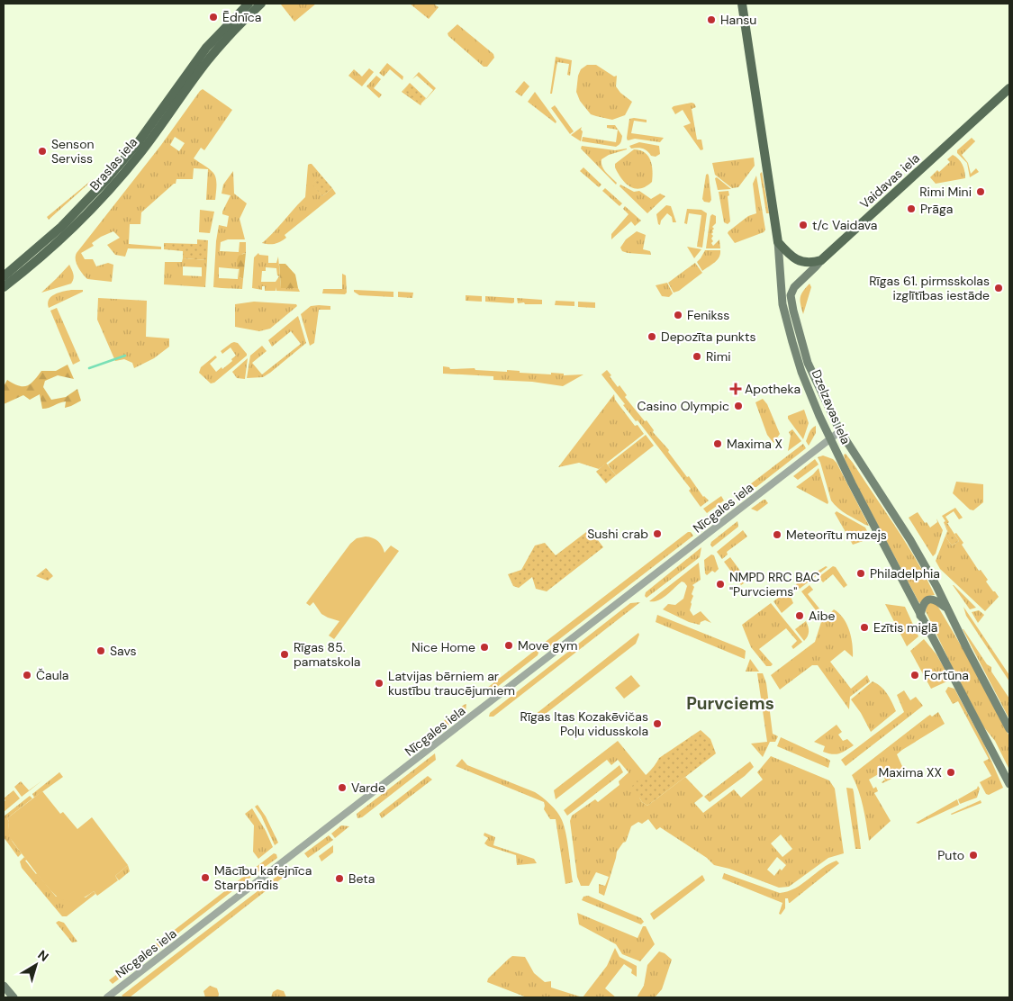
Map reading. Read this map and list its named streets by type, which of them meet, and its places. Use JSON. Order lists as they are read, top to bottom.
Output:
{
  "streets": {
    "main road": ["Braslas iela", "Vaidavas iela", "Dzelzavas iela"],
    "street": ["Nīcgales iela"]
  },
  "crossings": [
    ["Vaidavas iela", "Dzelzavas iela"],
    ["Dzelzavas iela", "Nīcgales iela"]
  ],
  "districts": ["Purvciems"],
  "places": {
    "other": [
      "Ēdnīca",
      "Hansu",
      "Senson Serviss",
      "Rimi Mini",
      "Prāga",
      "t/c Vaidava",
      "Rīgas 61. pirmsskolas izglītības iestāde",
      "Fenikss",
      "Depozīta punkts",
      "Rimi",
      "Casino Olympic",
      "Maxima X",
      "Sushi crab",
      "Meteorītu muzejs",
      "Philadelphia",
      "NMPD RRC BAC \"Purvciems\"",
      "Aibe",
      "Ezītis miglā",
      "Move gym",
      "Nice Home",
      "Savs",
      "Rīgas 85. pamatskola",
      "Čaula",
      "Fortūna",
      "Latvijas bērniem ar kustību traucējumiem",
      "Rīgas Itas Kozakēvičas Poļu vidusskola",
      "Maxima XX",
      "Varde",
      "Puto",
      "Mācību kafejnīca Starpbrīdis",
      "Beta"
    ],
    "health": ["Apotheka"]
  },
  "north": "top right"
}
